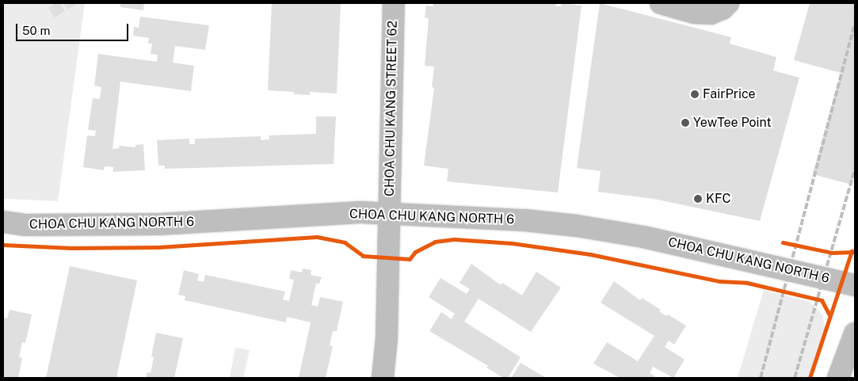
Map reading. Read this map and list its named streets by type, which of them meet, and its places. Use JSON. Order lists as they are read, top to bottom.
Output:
{
  "streets": {
    "street": ["CHOA CHU KANG STREET 62", "CHOA CHU KANG NORTH 6"]
  },
  "crossings": [
    ["CHOA CHU KANG STREET 62", "CHOA CHU KANG NORTH 6"]
  ],
  "places": ["FairPrice", "YewTee Point", "KFC"],
  "scale_bar": "50 m"
}
